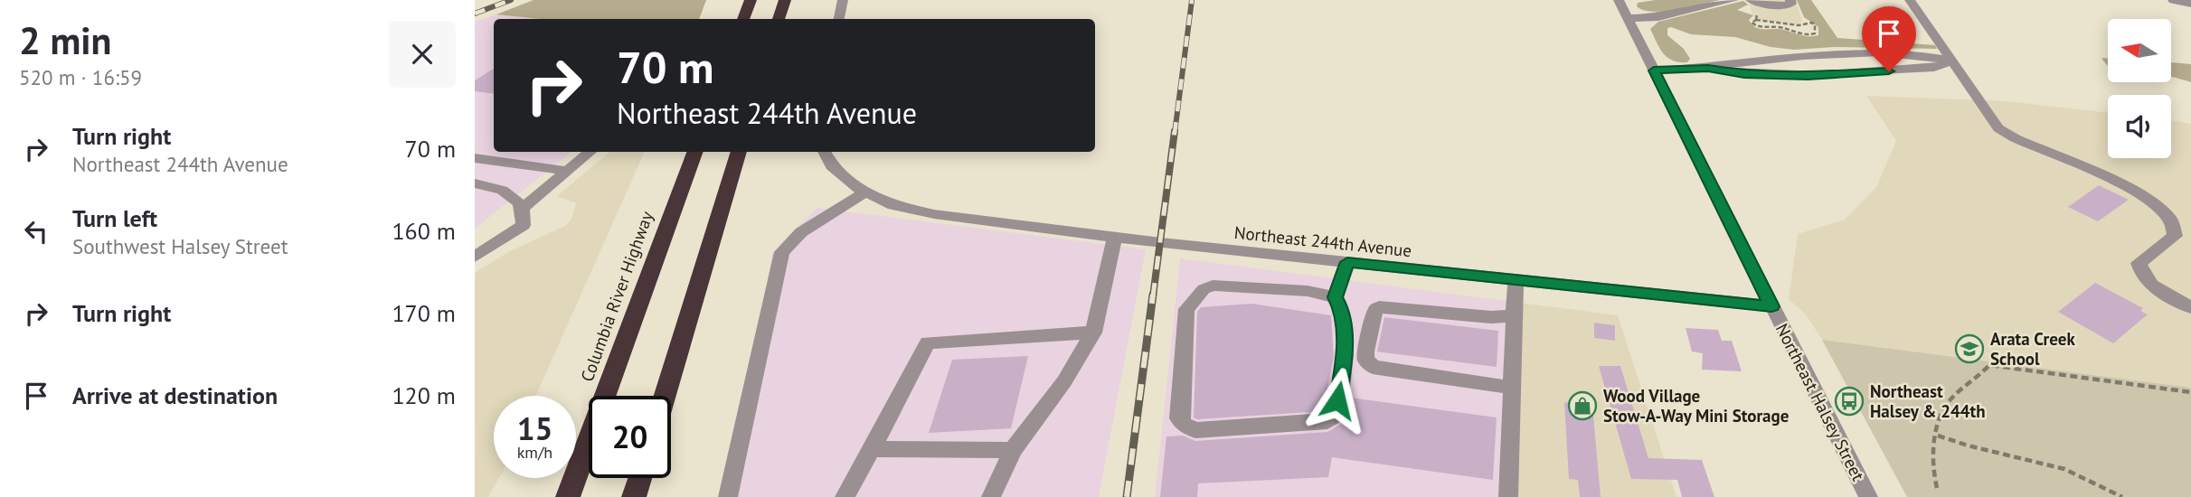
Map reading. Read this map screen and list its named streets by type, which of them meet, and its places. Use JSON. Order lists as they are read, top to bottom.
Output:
{
  "streets": {
    "highway": ["Columbia River Highway"],
    "street": ["Northeast 244th Avenue", "Northeast Halsey Street"]
  },
  "crossings": [
    ["Northeast 244th Avenue", "Northeast Halsey Street"]
  ],
  "places": {
    "school or university": ["Arata Creek School"],
    "bus stop": ["Northeast Halsey & 244th"],
    "shop": ["Wood Village Stow-A-Way Mini Storage"]
  },
  "north": "left",
  "page": {
    "heading": ["2 min", "520 m · 16:59"],
    "turn": ["70 m", "Northeast 244th Avenue"],
    "list": [
      {
        "name": "Turn right",
        "note": "Northeast 244th Avenue",
        "value": "70 m"
      },
      {
        "name": "Turn left",
        "note": "Southwest Halsey Street",
        "value": "160 m"
      },
      {
        "name": "Turn right",
        "value": "170 m"
      },
      {
        "name": "Arrive at destination",
        "value": "120 m"
      }
    ],
    "speed": "15 km/h",
    "limit": "20"
  }
}
